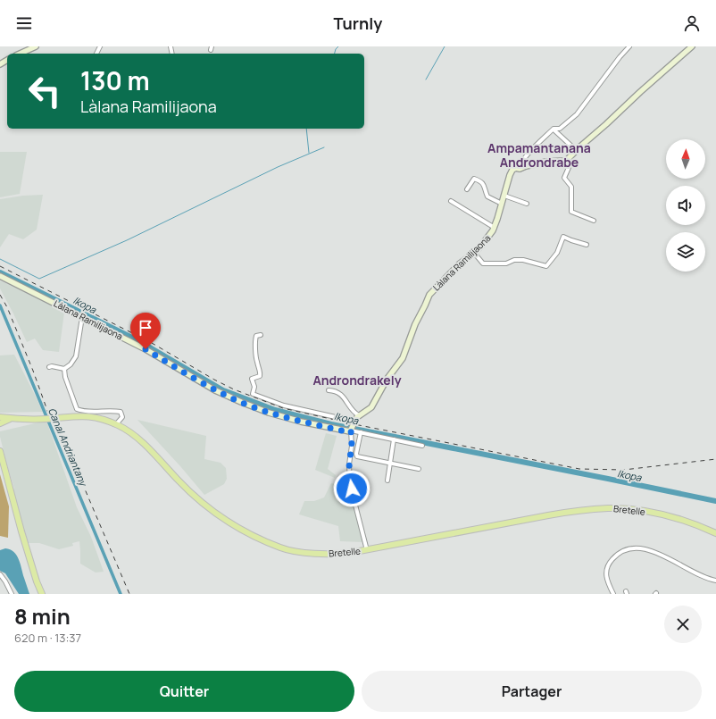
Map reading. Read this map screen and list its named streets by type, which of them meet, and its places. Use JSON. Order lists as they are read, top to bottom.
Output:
{
  "streets": {
    "main road": ["Bretelle"],
    "street": ["Làlana Ramilijaona"]
  },
  "districts": ["Ampamantanana Androndrabe", "Androndrakely"],
  "water": ["Ikopa", "Canal Andriantany"],
  "north": "top",
  "page": {
    "header": "Turnly",
    "turn": ["130 m", "Làlana Ramilijaona"],
    "heading": ["8 min", "620 m · 13:37"],
    "buttons": ["Quitter", "Partager"]
  }
}
